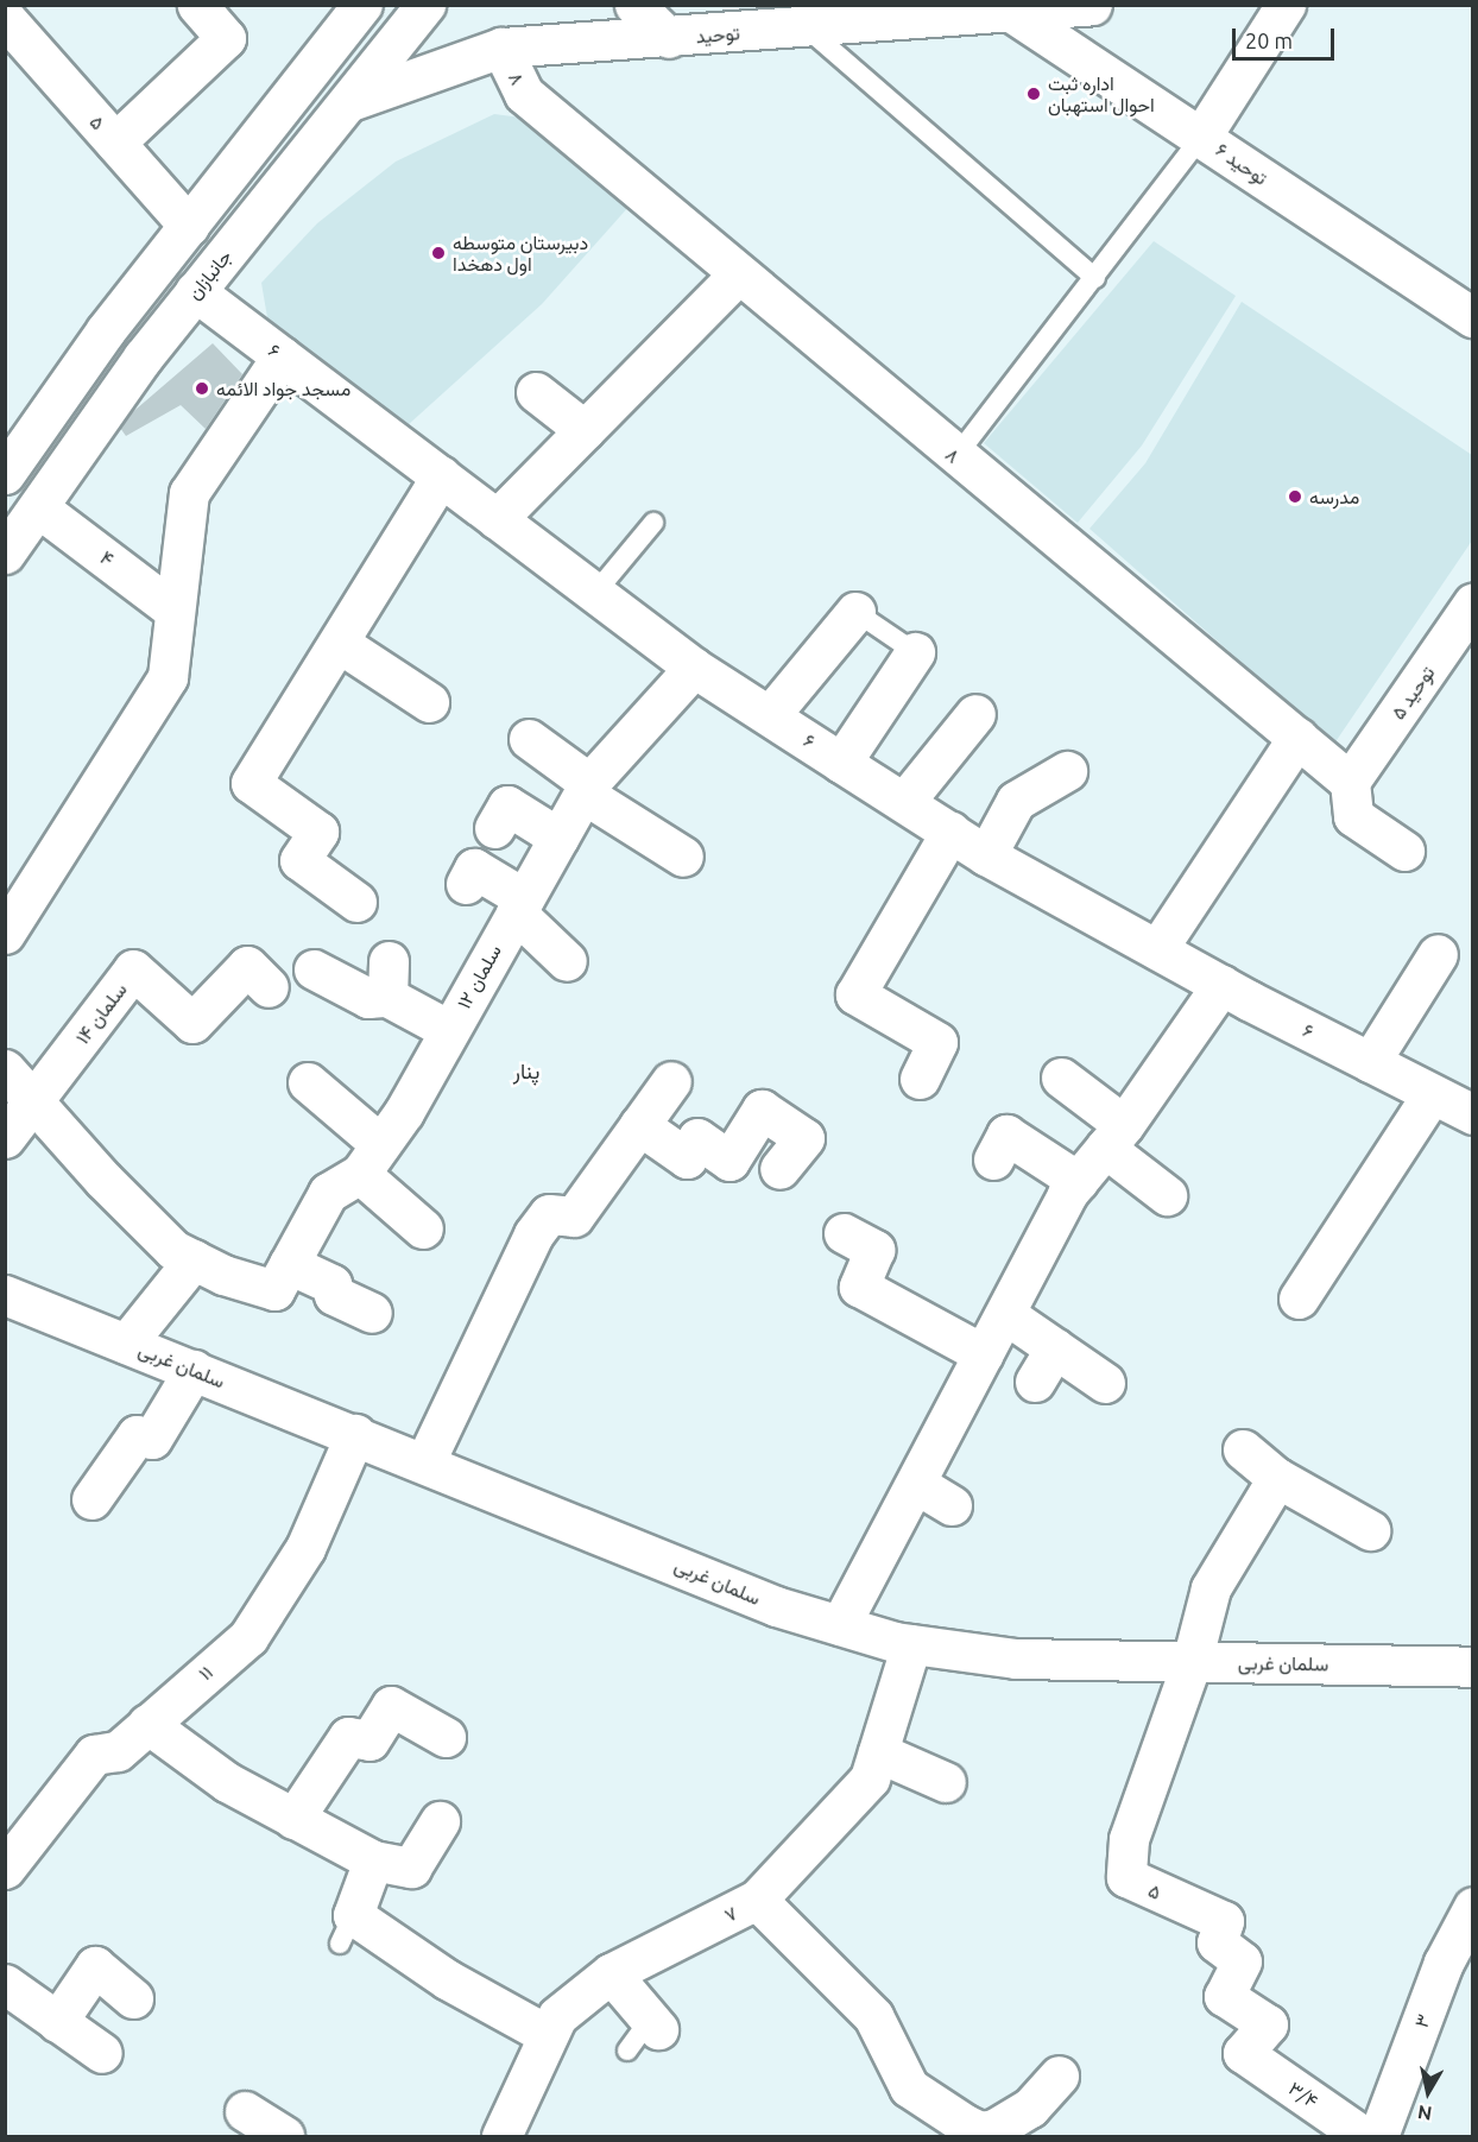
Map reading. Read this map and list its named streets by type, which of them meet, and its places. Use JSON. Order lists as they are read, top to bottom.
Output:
{
  "streets": {
    "street": [
      "توحید",
      "۸",
      "۵",
      "توحید ۶",
      "جانبازان",
      "۶",
      "۴",
      "توحید ۵",
      "سلمان ۱۲",
      "سلمان ۱۴",
      "سلمان غربی",
      "۱۱",
      "۷",
      "۳",
      "۳/۴"
    ]
  },
  "crossings": [
    ["توحید", "۸"],
    ["توحید", "توحید ۶"],
    ["توحید", "جانبازان"],
    ["۸", "توحید ۵"],
    ["۵", "سلمان غربی"],
    ["۵", "۳/۴"],
    ["جانبازان", "۶"],
    ["جانبازان", "۴"],
    ["۶", "سلمان ۱۲"],
    ["سلمان غربی", "۱۱"],
    ["سلمان غربی", "۷"]
  ],
  "districts": ["پنار"],
  "places": [
    "اداره ثبت احوال استهبان",
    "دبیرستان متوسطه اول دهخدا",
    "مسجد جواد الائمه",
    "مدرسه"
  ],
  "scale_bar": "20 m",
  "north": "bottom"
}
